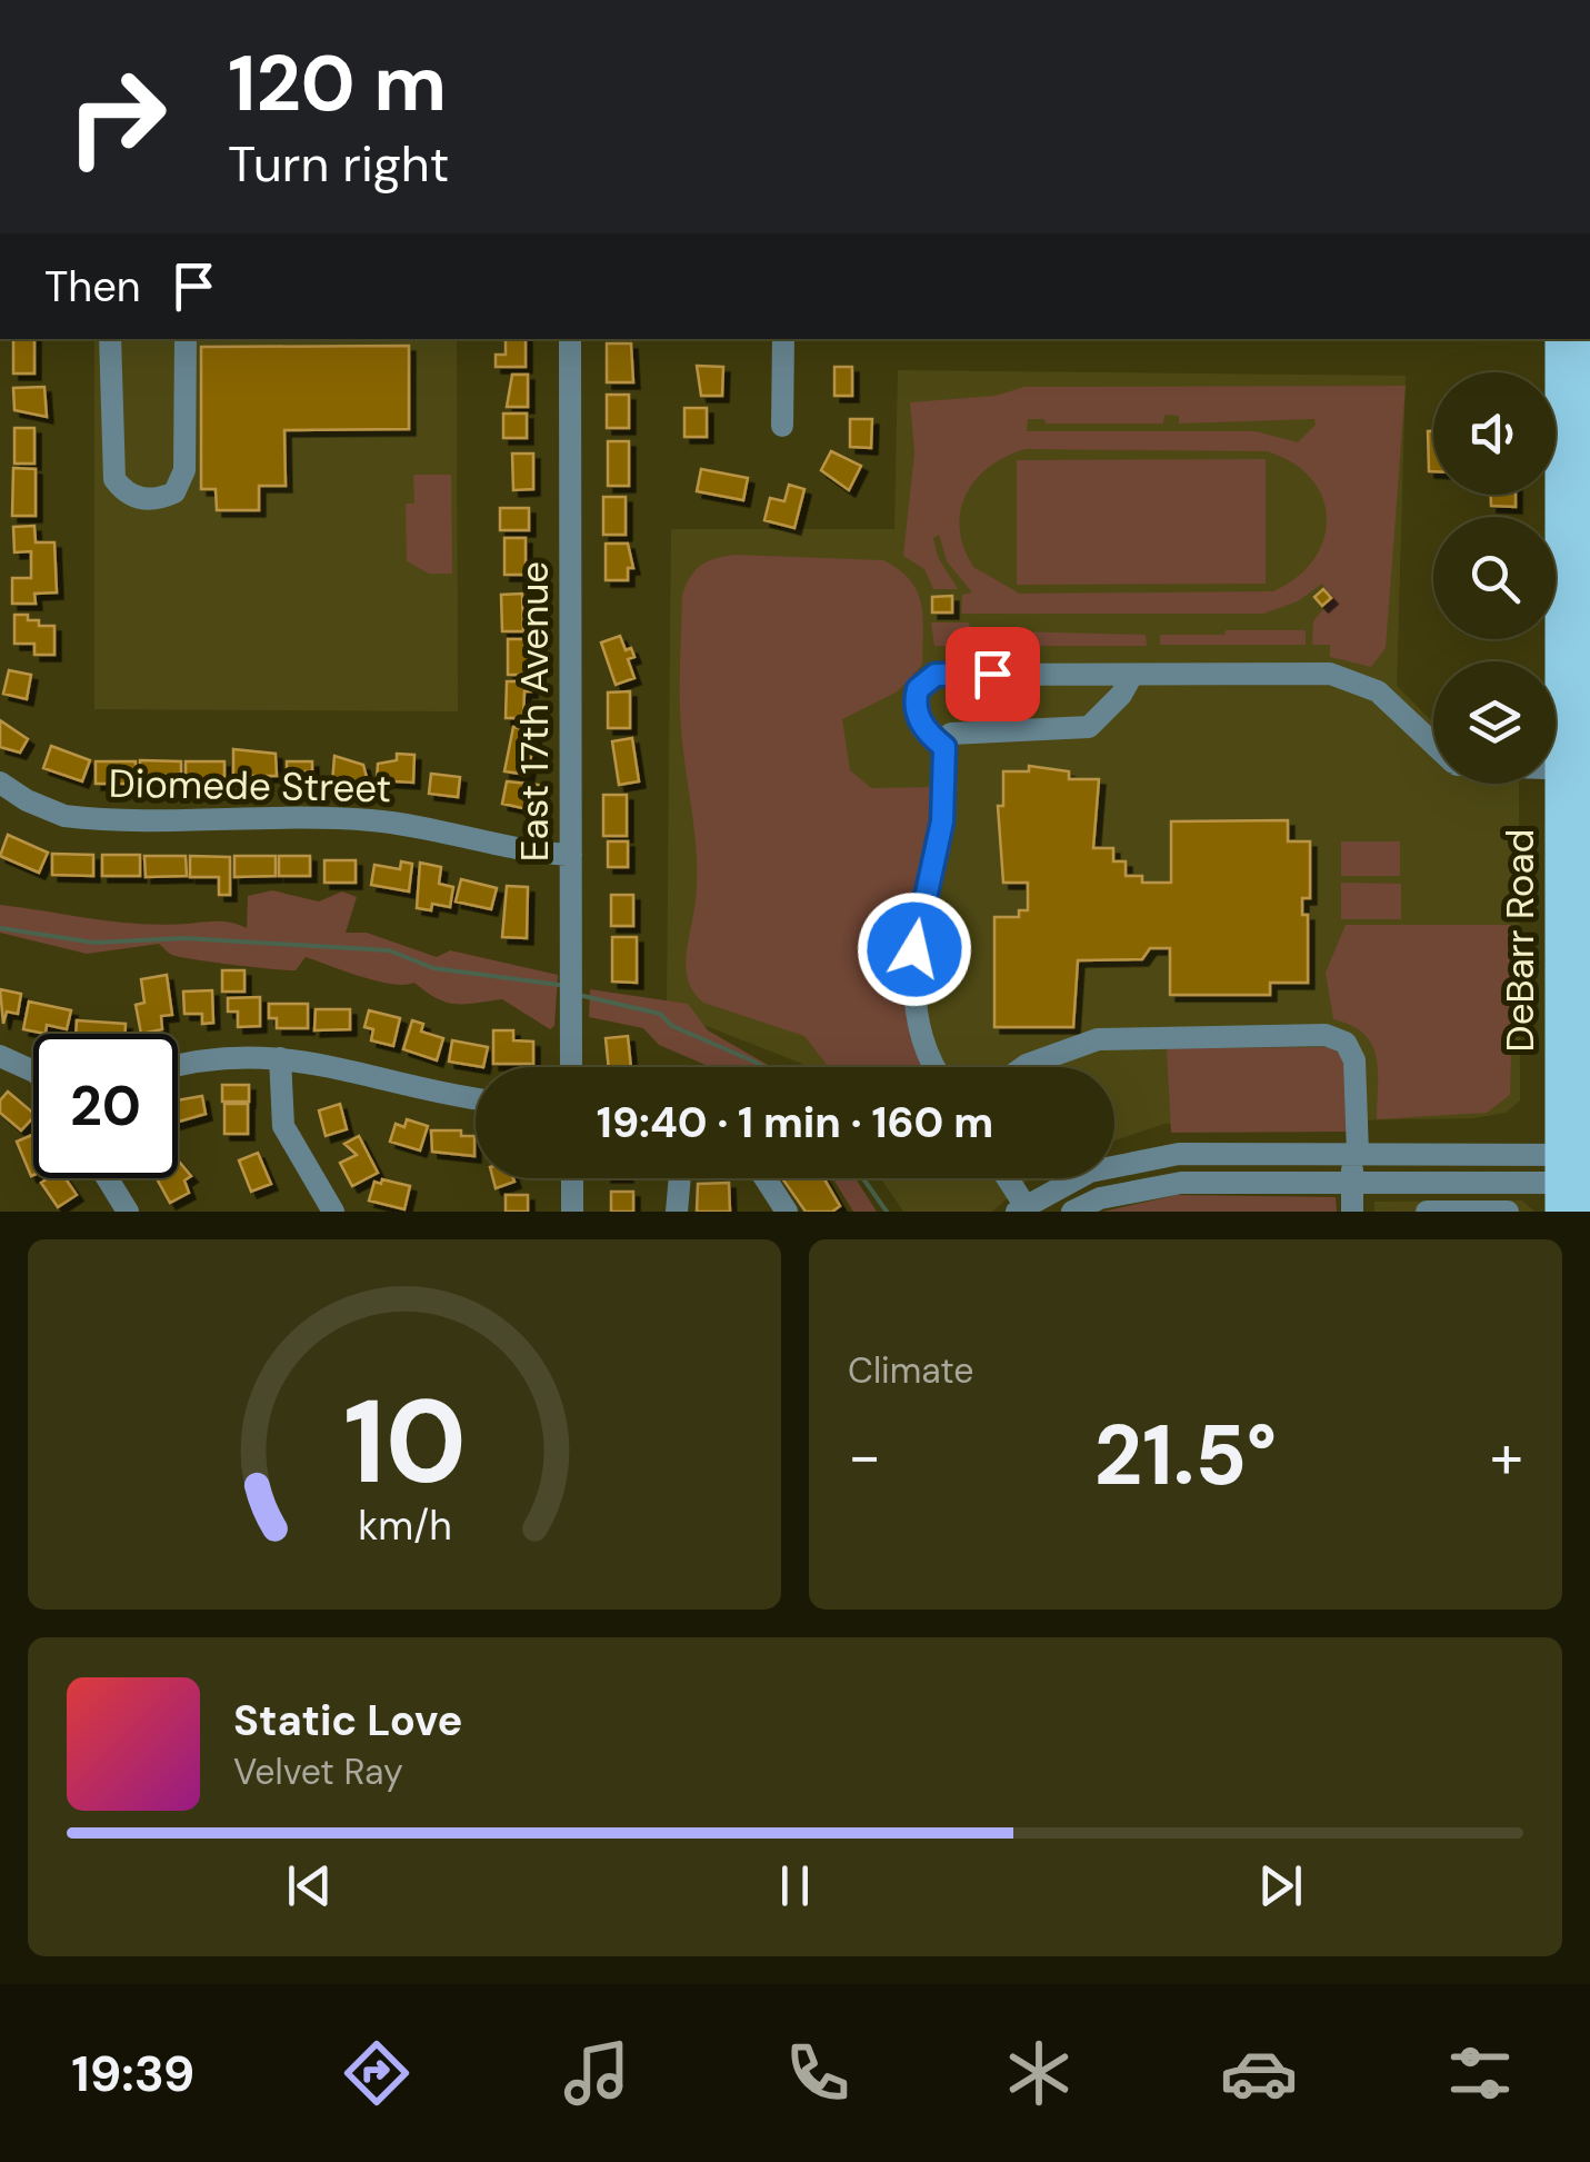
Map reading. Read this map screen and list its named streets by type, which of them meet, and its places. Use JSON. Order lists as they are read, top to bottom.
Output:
{
  "streets": {
    "main road": ["DeBarr Road"],
    "street": ["East 17th Avenue", "Diomede Street"]
  },
  "crossings": [
    ["East 17th Avenue", "Diomede Street"]
  ],
  "page": {
    "turn": ["120 m", "Turn right"],
    "then": "Then",
    "limit": "20",
    "trip": "19:40 · 1 min · 160 m",
    "tile": "Climate",
    "heat": ["−", "21.5°", "+"],
    "song": ["Static Love", "Velvet Ray"],
    "tabs": "19:39",
    "gauge": ["10", "km/h"]
  }
}
